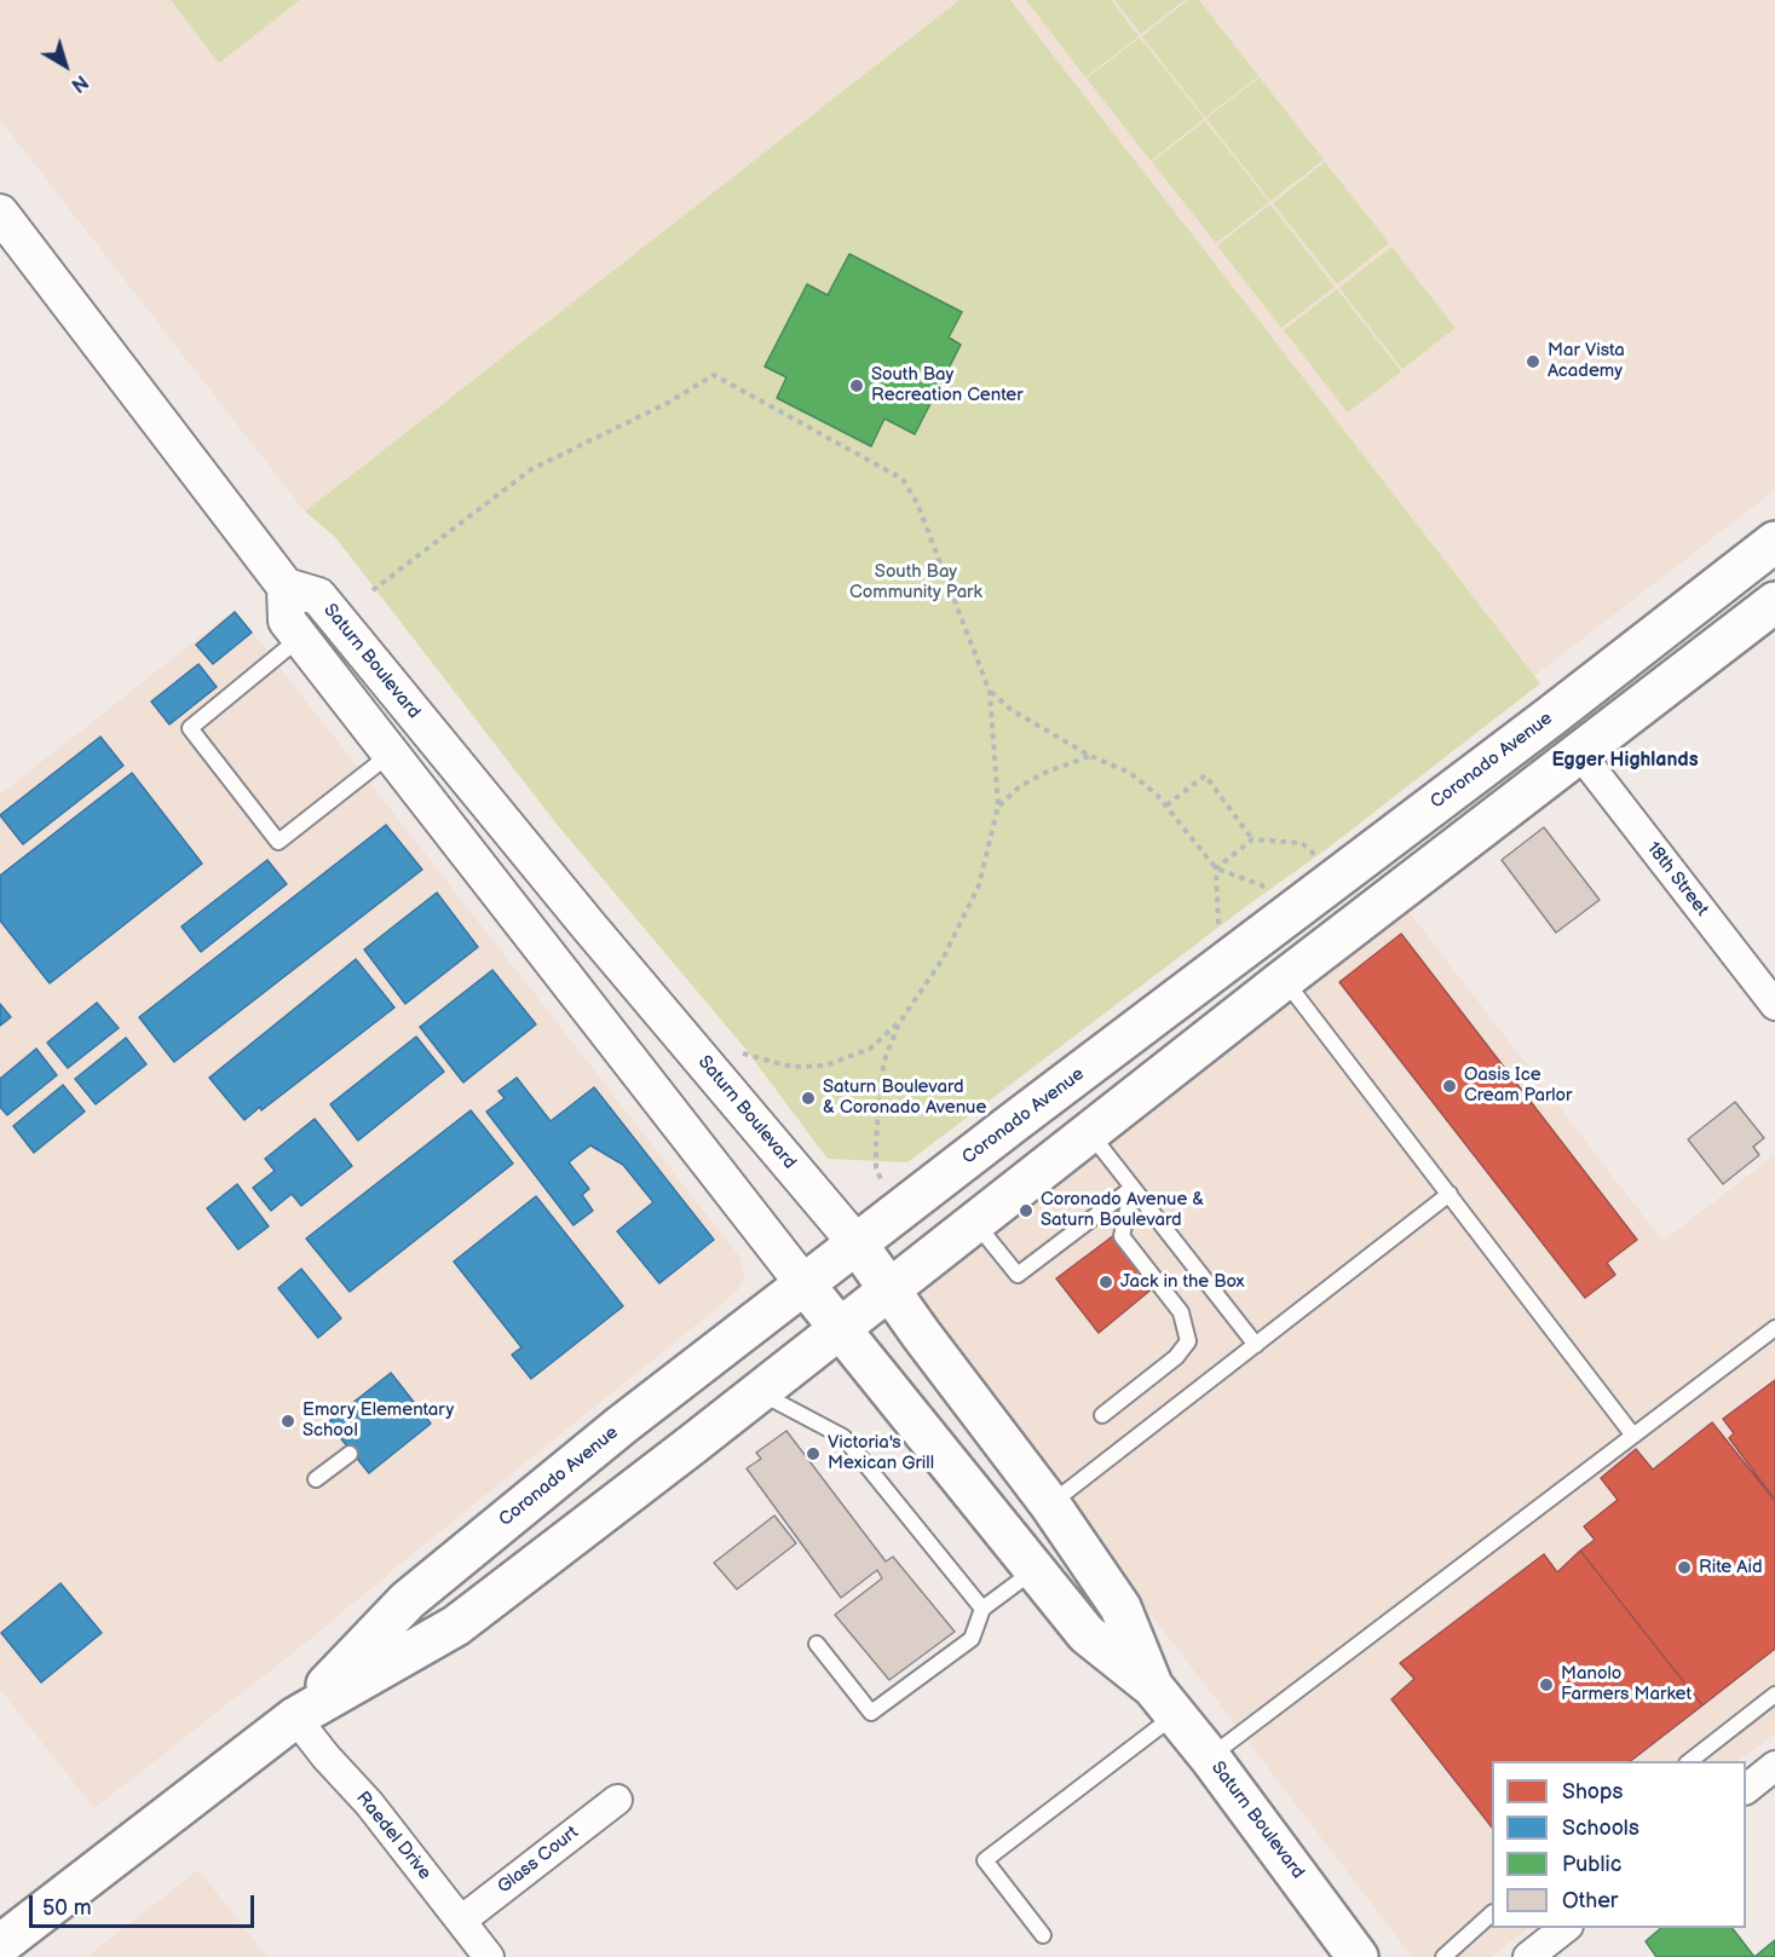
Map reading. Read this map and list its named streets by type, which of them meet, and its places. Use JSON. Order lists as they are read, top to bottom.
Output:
{
  "streets": {
    "main road": ["Saturn Boulevard", "Coronado Avenue"],
    "street": ["18th Street", "Raedel Drive", "Glass Court"]
  },
  "crossings": [
    ["Saturn Boulevard", "Coronado Avenue"],
    ["Coronado Avenue", "18th Street"],
    ["Coronado Avenue", "Raedel Drive"],
    ["Raedel Drive", "Glass Court"]
  ],
  "districts": ["Egger Highlands"],
  "parks": ["South Bay Community Park"],
  "places": [
    "Mar Vista Academy",
    "South Bay Recreation Center",
    "Oasis Ice Cream Parlor",
    "Saturn Boulevard & Coronado Avenue",
    "Coronado Avenue & Saturn Boulevard",
    "Jack in the Box",
    "Emory Elementary School",
    "Victoria's Mexican Grill",
    "Rite Aid",
    "Manolo Farmers Market"
  ],
  "legend": [
    "Shops",
    "Schools",
    "Public",
    "Other"
  ],
  "scale_bar": "50 m",
  "north": "bottom right"
}
